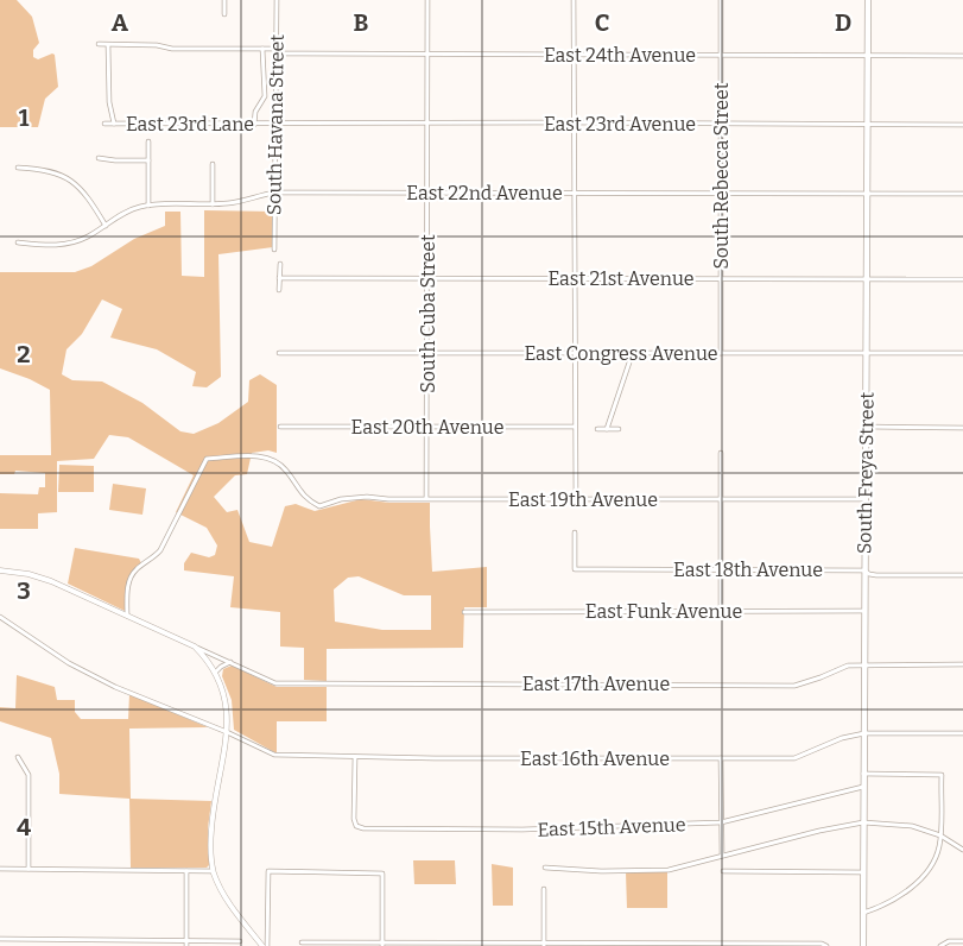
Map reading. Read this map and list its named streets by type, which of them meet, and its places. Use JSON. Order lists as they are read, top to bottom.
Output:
{
  "streets": {
    "main road": ["South Freya Street"],
    "street": [
      "East 24th Avenue",
      "East 23rd Lane",
      "East 23rd Avenue",
      "South Havana Street",
      "South Rebecca Street",
      "East 22nd Avenue",
      "East 21st Avenue",
      "South Cuba Street",
      "East Congress Avenue",
      "East 20th Avenue",
      "East 19th Avenue",
      "East 18th Avenue",
      "East Funk Avenue",
      "East 17th Avenue",
      "East 16th Avenue",
      "East 15th Avenue"
    ]
  },
  "crossings": [
    ["East 24th Avenue", "South Havana Street"],
    ["East 24th Avenue", "South Rebecca Street"],
    ["East 24th Avenue", "South Cuba Street"],
    ["East 24th Avenue", "South Freya Street"],
    ["East 23rd Lane", "East 23rd Avenue"],
    ["East 23rd Lane", "South Havana Street"],
    ["East 23rd Avenue", "South Havana Street"],
    ["East 23rd Avenue", "South Rebecca Street"],
    ["East 23rd Avenue", "South Cuba Street"],
    ["East 23rd Avenue", "South Freya Street"],
    ["South Havana Street", "East 22nd Avenue"],
    ["South Rebecca Street", "East 22nd Avenue"],
    ["South Rebecca Street", "East 21st Avenue"],
    ["South Rebecca Street", "East Congress Avenue"],
    ["East 22nd Avenue", "South Cuba Street"],
    ["East 22nd Avenue", "South Freya Street"],
    ["East 21st Avenue", "South Cuba Street"],
    ["East 21st Avenue", "South Freya Street"],
    ["South Cuba Street", "East Congress Avenue"],
    ["South Cuba Street", "East 20th Avenue"],
    ["South Cuba Street", "East 19th Avenue"],
    ["East Congress Avenue", "South Freya Street"],
    ["South Freya Street", "East 19th Avenue"],
    ["South Freya Street", "East 18th Avenue"],
    ["South Freya Street", "East Funk Avenue"],
    ["South Freya Street", "East 17th Avenue"],
    ["South Freya Street", "East 16th Avenue"],
    ["South Freya Street", "East 15th Avenue"],
    ["East 16th Avenue", "East 15th Avenue"]
  ],
  "grid": {
    "columns": [
      "A",
      "B",
      "C",
      "D"
    ],
    "rows": [
      "1",
      "2",
      "3",
      "4"
    ]
  }
}
